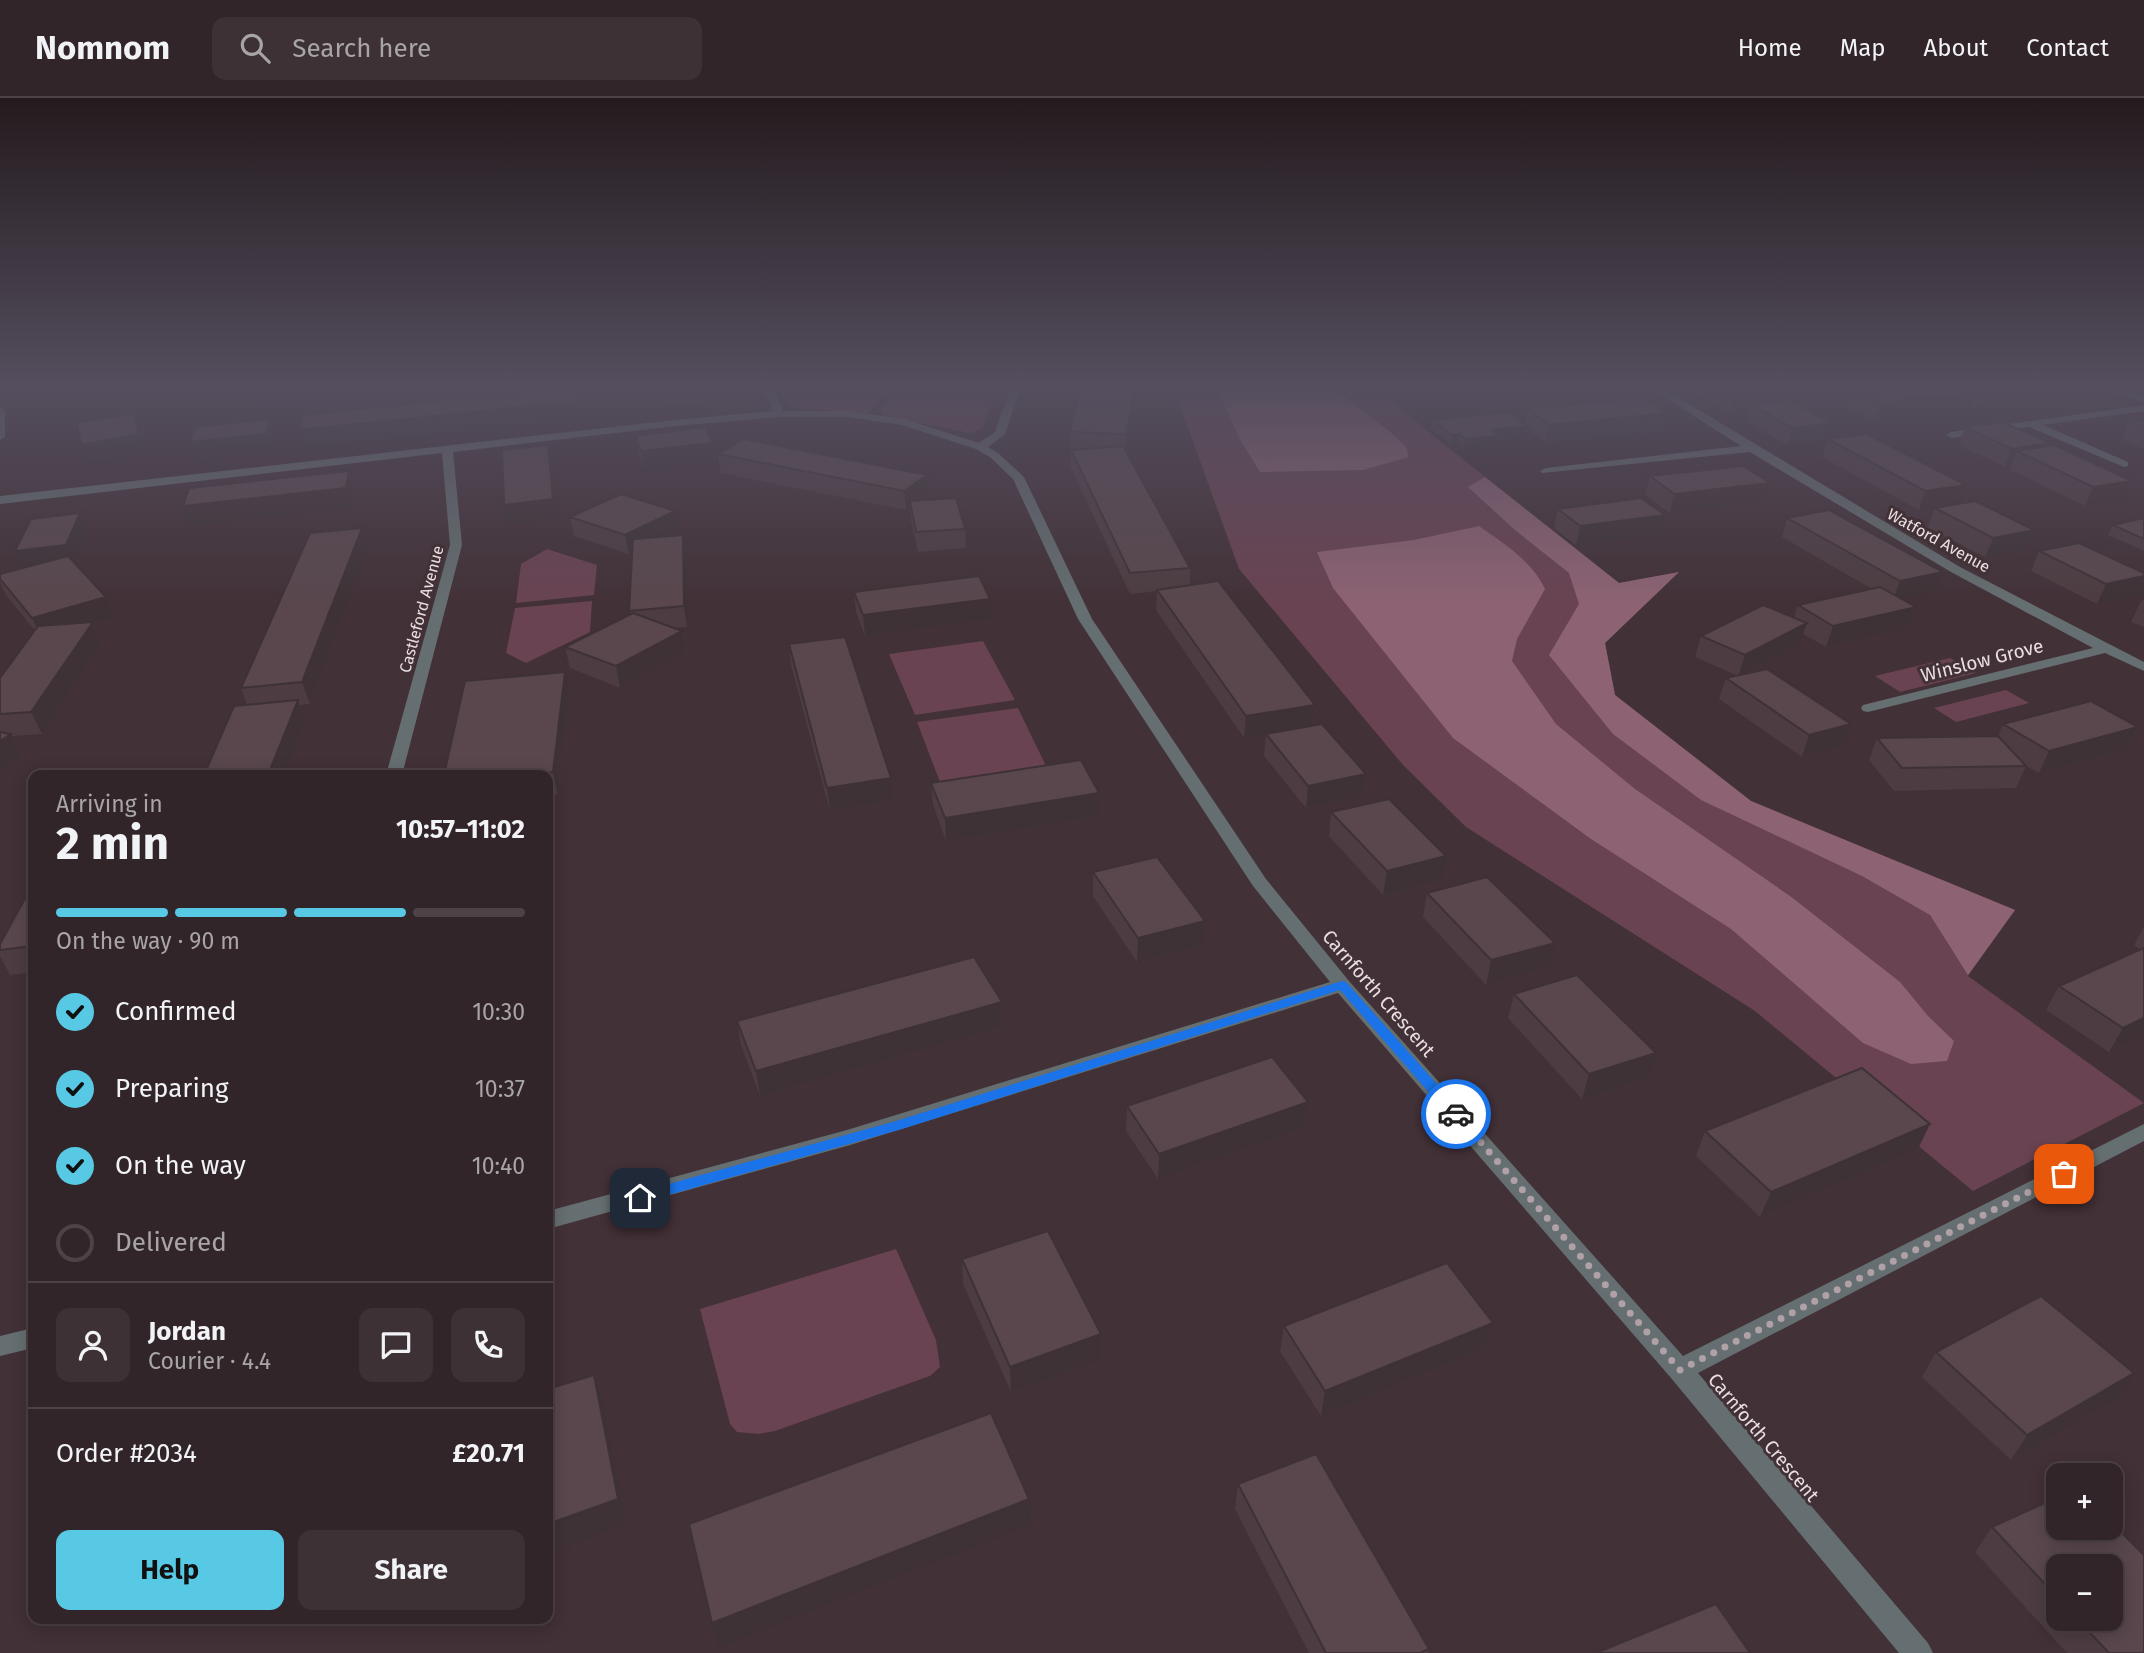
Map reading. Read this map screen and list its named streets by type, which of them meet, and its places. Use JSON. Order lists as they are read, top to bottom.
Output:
{
  "streets": {
    "street": [
      "Watford Avenue",
      "Castleford Avenue",
      "Winslow Grove",
      "Carnforth Crescent"
    ]
  },
  "crossings": [
    ["Watford Avenue", "Winslow Grove"]
  ],
  "page": {
    "header": "Nomnom",
    "search": "Search here",
    "nav": [
      "Home",
      "Map",
      "About",
      "Contact"
    ],
    "heading": ["2 min", "Arriving in", "10:57–11:02"],
    "panel": [
      "Jordan",
      "Courier · 4.4",
      "Order #2034",
      "£20.71"
    ],
    "bar": "On the way · 90 m",
    "list": [
      ["Confirmed", "10:30"],
      ["Preparing", "10:37"],
      ["On the way", "10:40"],
      "Delivered"
    ],
    "map_buttons": ["+", "−"],
    "buttons": ["Help", "Share"]
  }
}
